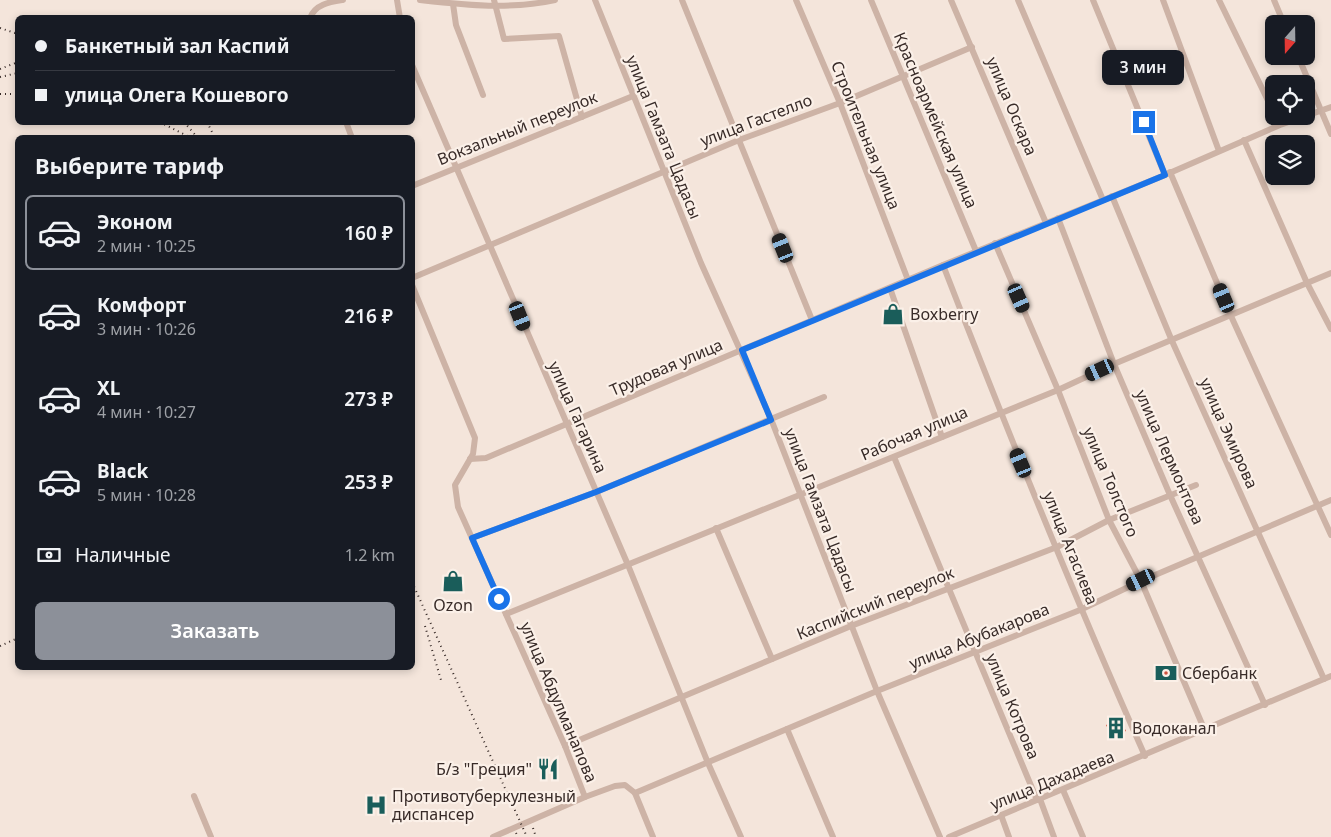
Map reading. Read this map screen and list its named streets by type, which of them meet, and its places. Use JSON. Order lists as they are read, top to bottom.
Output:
{
  "streets": {
    "street": [
      "улица Оскара",
      "улица Гастелло",
      "Красноармейская улица",
      "Вокзальный переулок",
      "Строительная улица",
      "улица Гамзата Цадасы",
      "Трудовая улица",
      "улица Гагарина",
      "Рабочая улица",
      "улица Эмирова",
      "улица Лермонтова",
      "улица Толстого",
      "улица Агасиева",
      "Каспийский переулок",
      "улица Абубакарова",
      "улица Абдулманапова",
      "улица Котрова",
      "улица Дахадаева"
    ]
  },
  "crossings": [
    ["улица Оскара", "улица Гастелло"],
    ["улица Оскара", "Трудовая улица"],
    ["улица Гастелло", "Красноармейская улица"],
    ["улица Гастелло", "Строительная улица"],
    ["улица Гастелло", "улица Гамзата Цадасы"],
    ["улица Гастелло", "улица Гагарина"],
    ["Красноармейская улица", "Трудовая улица"],
    ["Вокзальный переулок", "улица Гамзата Цадасы"],
    ["Вокзальный переулок", "улица Гагарина"],
    ["Строительная улица", "Трудовая улица"],
    ["улица Гамзата Цадасы", "Трудовая улица"],
    ["улица Гамзата Цадасы", "Рабочая улица"],
    ["улица Гамзата Цадасы", "Каспийский переулок"],
    ["улица Гамзата Цадасы", "улица Абубакарова"],
    ["Трудовая улица", "улица Гагарина"],
    ["Трудовая улица", "улица Эмирова"],
    ["Трудовая улица", "улица Лермонтова"],
    ["Трудовая улица", "улица Толстого"],
    ["Трудовая улица", "улица Агасиева"],
    ["Трудовая улица", "улица Абдулманапова"],
    ["улица Гагарина", "Рабочая улица"],
    ["улица Гагарина", "Каспийский переулок"],
    ["улица Гагарина", "улица Абубакарова"],
    ["Рабочая улица", "улица Эмирова"],
    ["Рабочая улица", "улица Лермонтова"],
    ["Рабочая улица", "улица Толстого"],
    ["Рабочая улица", "улица Агасиева"],
    ["Рабочая улица", "улица Абдулманапова"],
    ["Рабочая улица", "улица Котрова"],
    ["улица Эмирова", "улица Абубакарова"],
    ["улица Эмирова", "улица Дахадаева"],
    ["улица Лермонтова", "Каспийский переулок"],
    ["улица Лермонтова", "улица Абубакарова"],
    ["улица Лермонтова", "улица Дахадаева"],
    ["улица Толстого", "Каспийский переулок"],
    ["улица Толстого", "улица Абубакарова"],
    ["улица Толстого", "улица Дахадаева"],
    ["улица Агасиева", "Каспийский переулок"],
    ["улица Агасиева", "улица Абубакарова"],
    ["улица Агасиева", "улица Дахадаева"],
    ["Каспийский переулок", "улица Абдулманапова"],
    ["Каспийский переулок", "улица Котрова"],
    ["улица Абубакарова", "улица Котрова"],
    ["улица Котрова", "улица Дахадаева"]
  ],
  "places": {
    "shop": ["Boxberry", "Ozon"],
    "bank": ["Сбербанк"],
    "building": ["Водоканал"],
    "restaurant": ["Б/з \"Греция\""],
    "hospital": ["Противотуберкулезный диспансер"]
  },
  "north": "bottom",
  "page": {
    "banner": ["Банкетный зал Каспий", "улица Олега Кошевого"],
    "bubble": "3 мин",
    "heading": "Выберите тариф",
    "list": [
      {
        "name": "Эконом",
        "note": "2 мин · 10:25",
        "value": "160 ₽"
      },
      {
        "name": "Комфорт",
        "note": "3 мин · 10:26",
        "value": "216 ₽"
      },
      {
        "name": "XL",
        "note": "4 мин · 10:27",
        "value": "273 ₽"
      },
      {
        "name": "Black",
        "note": "5 мин · 10:28",
        "value": "253 ₽"
      }
    ],
    "pay": ["Наличные", "1.2 km"],
    "buttons": "Заказать"
  }
}
